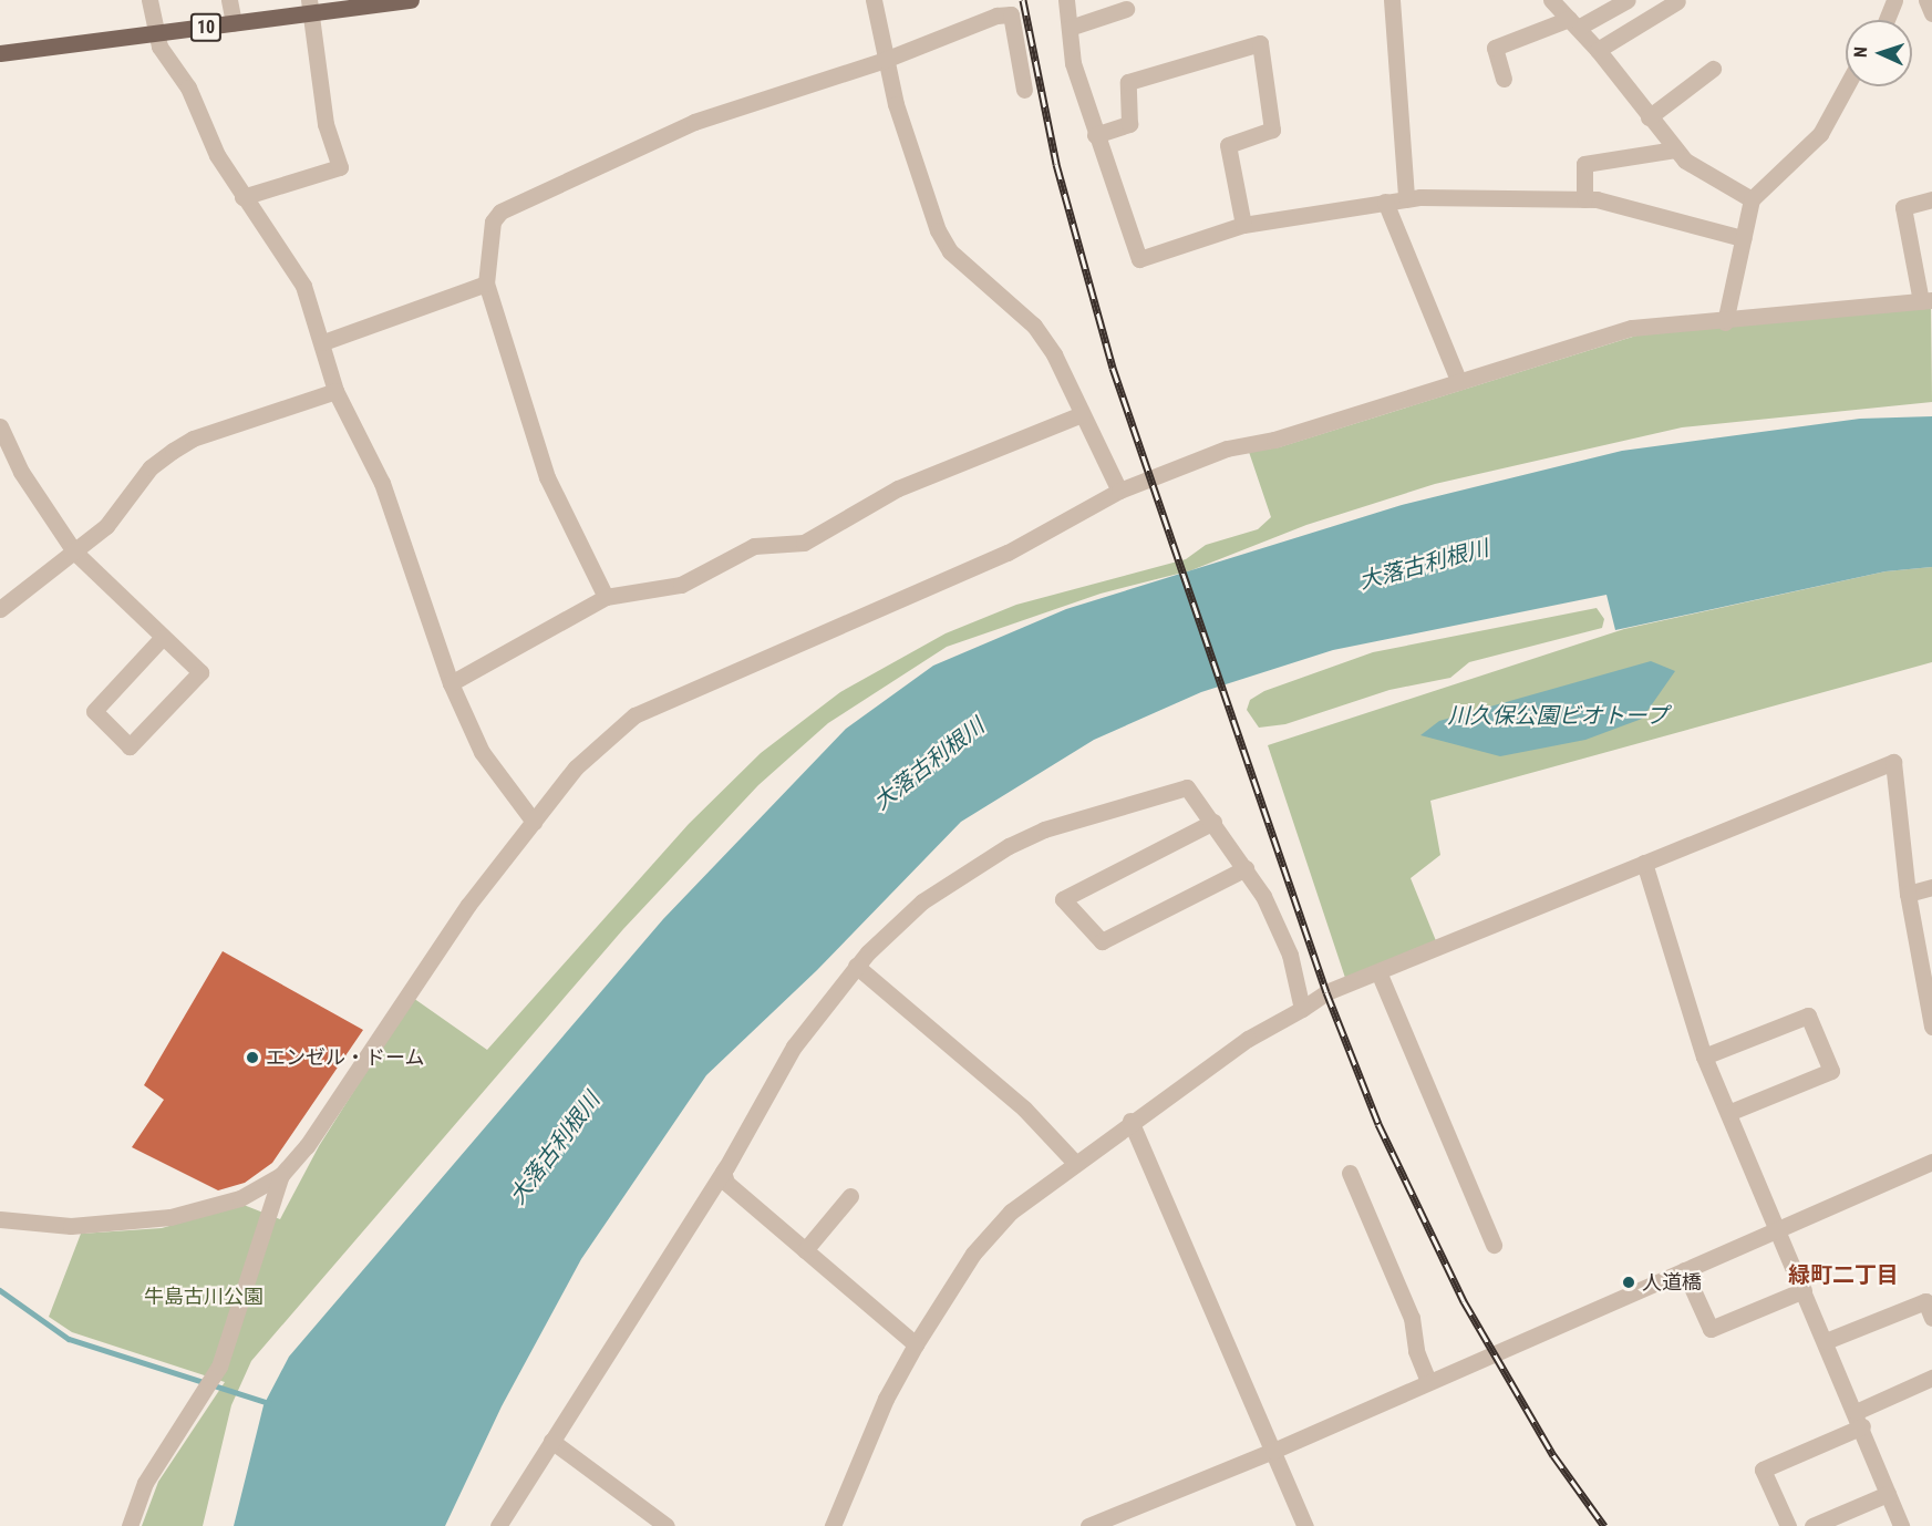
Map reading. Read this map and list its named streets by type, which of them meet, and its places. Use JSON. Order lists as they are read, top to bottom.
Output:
{
  "streets": {
    "main road": ["10"]
  },
  "districts": ["緑町二丁目"],
  "water": ["大落古利根川", "川久保公園ビオトープ"],
  "parks": ["牛島古川公園"],
  "places": ["エンゼル・ドーム", "人道橋"],
  "north": "left"
}
